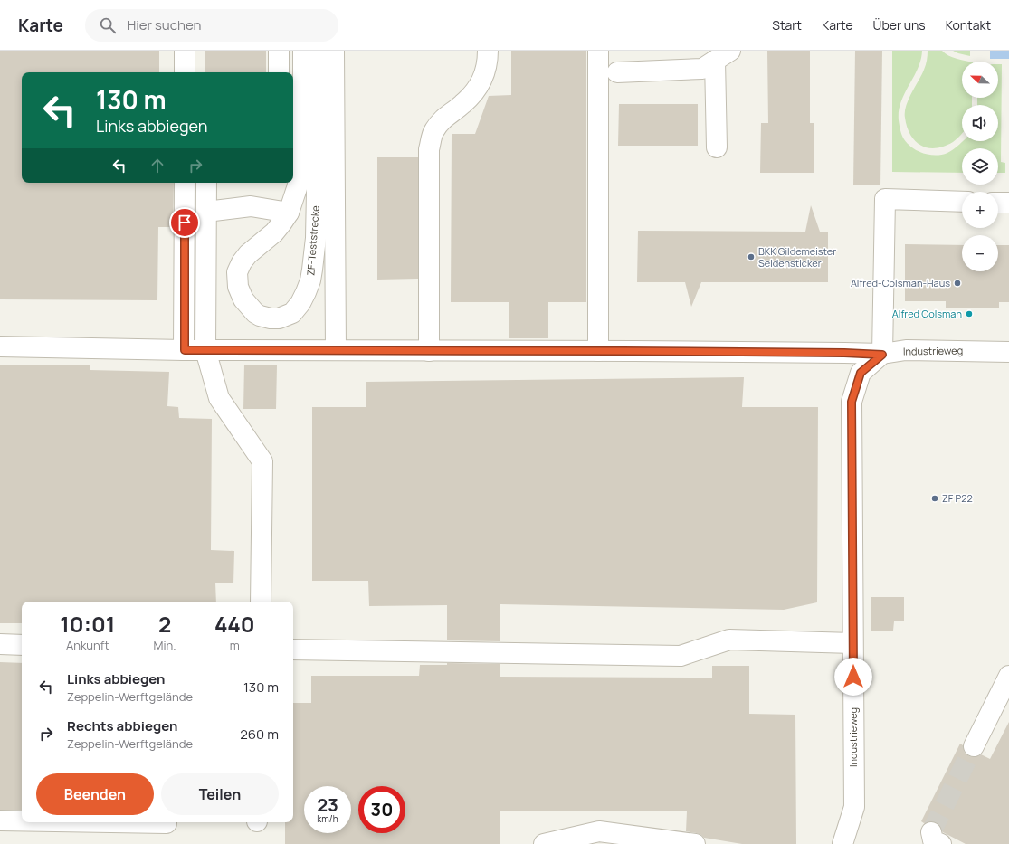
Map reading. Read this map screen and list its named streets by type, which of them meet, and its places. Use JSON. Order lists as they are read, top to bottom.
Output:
{
  "streets": {
    "street": ["ZF-Teststrecke", "Industrieweg"]
  },
  "places": [
    "BKK Gildemeister Seidensticker",
    "Alfred-Colsman-Haus",
    "Alfred Colsman",
    "ZF P22"
  ],
  "north": "left",
  "page": {
    "header": "Karte",
    "search": "Hier suchen",
    "nav": [
      "Start",
      "Karte",
      "Über uns",
      "Kontakt"
    ],
    "map_buttons": ["+", "−"],
    "turn": ["130 m", "Links abbiegen"],
    "eta": [
      "10:01",
      "Ankunft",
      "2",
      "Min.",
      "440",
      "m"
    ],
    "list": [
      {
        "name": "Links abbiegen",
        "note": "Zeppelin-Werftgelände",
        "value": "130 m"
      },
      {
        "name": "Rechts abbiegen",
        "note": "Zeppelin-Werftgelände",
        "value": "260 m"
      }
    ],
    "buttons": ["Beenden", "Teilen"],
    "speed": "23 km/h",
    "limit": "30"
  }
}
